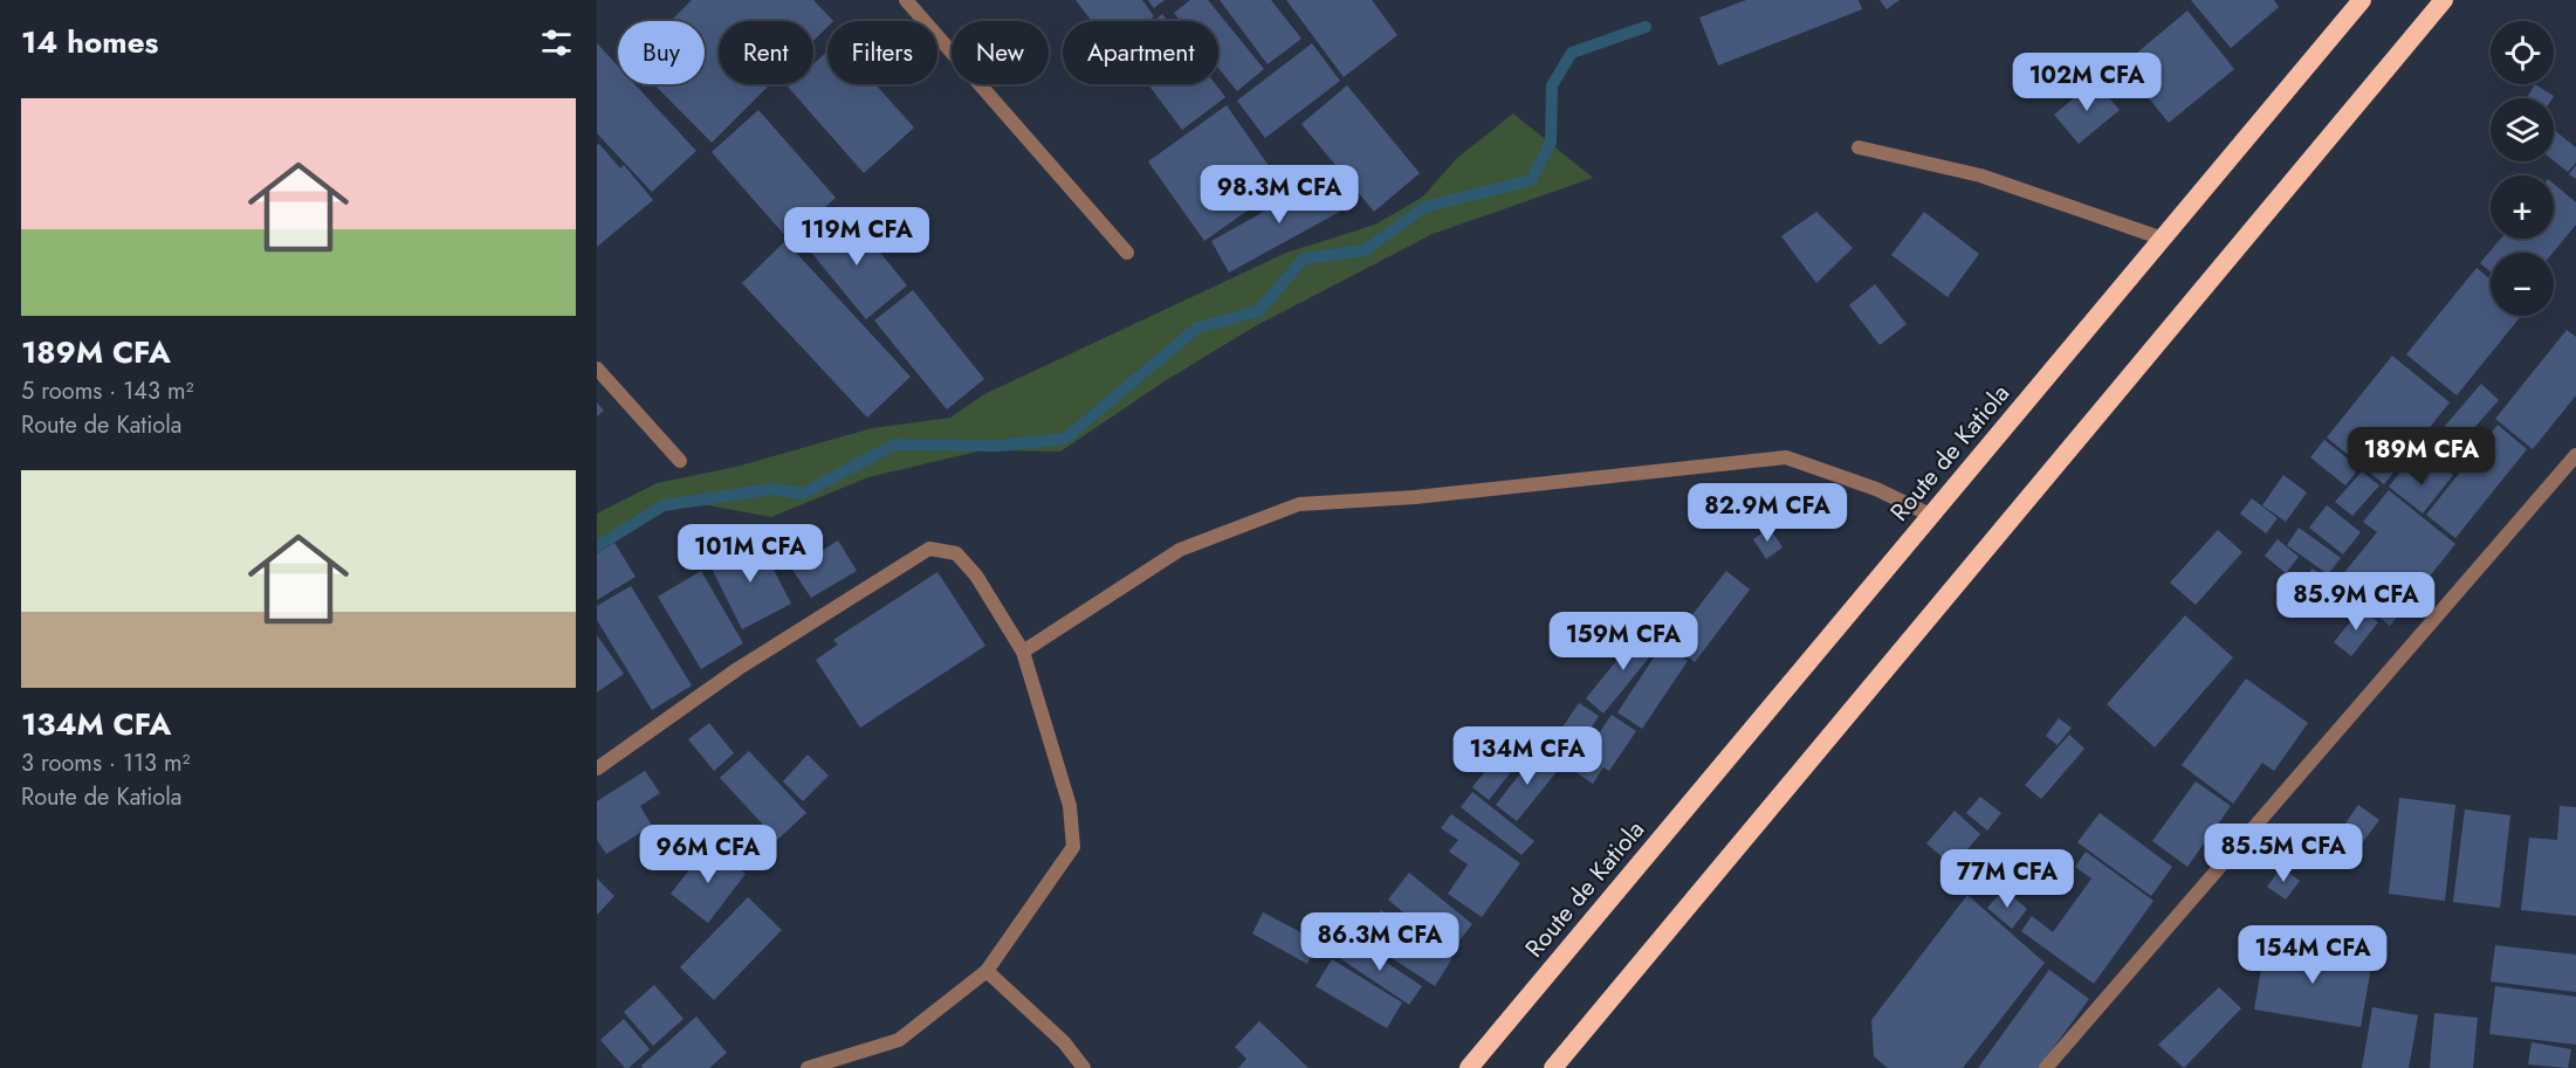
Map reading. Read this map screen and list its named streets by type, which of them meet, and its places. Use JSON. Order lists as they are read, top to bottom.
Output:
{
  "streets": {
    "highway": ["Route de Katiola"]
  },
  "page": {
    "heading": "14 homes",
    "map_buttons": ["+", "−"],
    "chip": [
      "Buy",
      "Rent",
      "Filters",
      "New",
      "Apartment"
    ],
    "price": [
      "102M CFA",
      "98.3M CFA",
      "119M CFA",
      "189M CFA",
      "82.9M CFA",
      "101M CFA",
      "85.9M CFA",
      "159M CFA",
      "134M CFA",
      "85.5M CFA",
      "96M CFA",
      "77M CFA",
      "86.3M CFA",
      "154M CFA"
    ],
    "list": [
      {
        "name": "189M CFA",
        "note": "5 rooms · 143 m² · Route de Katiola"
      },
      {
        "name": "134M CFA",
        "note": "3 rooms · 113 m² · Route de Katiola"
      }
    ]
  }
}
